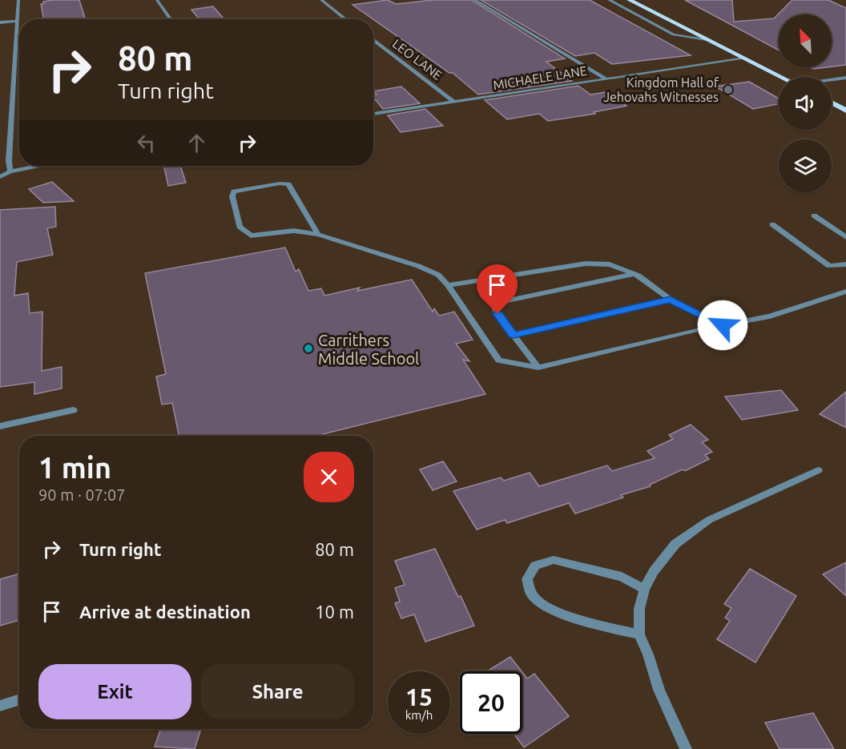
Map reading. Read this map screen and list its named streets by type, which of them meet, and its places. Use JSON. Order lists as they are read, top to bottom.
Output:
{
  "streets": {
    "street": ["LEO LANE", "MICHAELE LANE"]
  },
  "crossings": [
    ["LEO LANE", "MICHAELE LANE"]
  ],
  "places": ["Kingdom Hall of Jehovahs Witnesses", "Carrithers Middle School"],
  "north": "top left",
  "page": {
    "turn": ["80 m", "Turn right"],
    "heading": ["1 min", "90 m · 07:07"],
    "list": [
      {
        "name": "Turn right",
        "value": "80 m"
      },
      {
        "name": "Arrive at destination",
        "value": "10 m"
      }
    ],
    "buttons": ["Exit", "Share"],
    "speed": "15 km/h",
    "limit": "20"
  }
}
